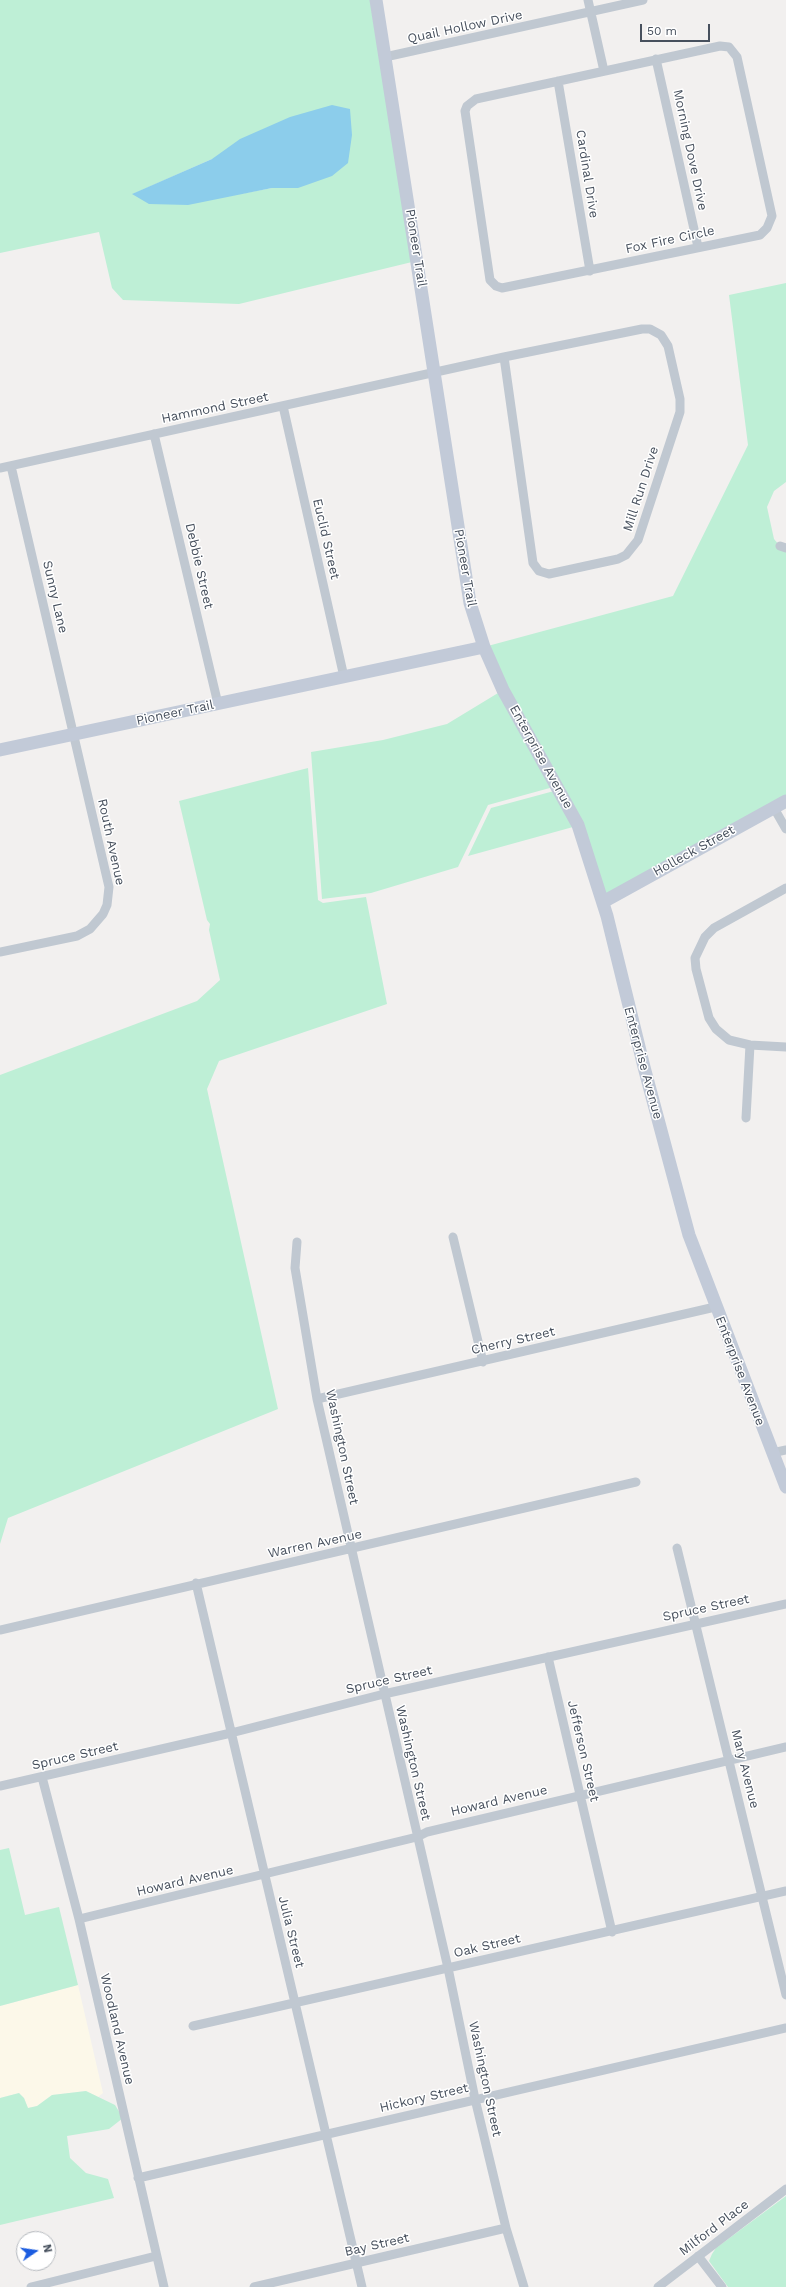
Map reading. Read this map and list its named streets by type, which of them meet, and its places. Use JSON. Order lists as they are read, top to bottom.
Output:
{
  "streets": {
    "street": [
      "Quail Hollow Drive",
      "Morning Dove Drive",
      "Cardinal Drive",
      "Fox Fire Circle",
      "Pioneer Trail",
      "Hammond Street",
      "Mill Run Drive",
      "Euclid Street",
      "Debbie Street",
      "Sunny Lane",
      "Enterprise Avenue",
      "Routh Avenue",
      "Holleck Street",
      "Cherry Street",
      "Washington Street",
      "Warren Avenue",
      "Spruce Street",
      "Jefferson Street",
      "Mary Avenue",
      "Howard Avenue",
      "Julia Street",
      "Oak Street",
      "Woodland Avenue",
      "Hickory Street",
      "Milford Place",
      "Bay Street"
    ]
  },
  "crossings": [
    ["Quail Hollow Drive", "Pioneer Trail"],
    ["Morning Dove Drive", "Fox Fire Circle"],
    ["Cardinal Drive", "Fox Fire Circle"],
    ["Pioneer Trail", "Hammond Street"],
    ["Pioneer Trail", "Mill Run Drive"],
    ["Pioneer Trail", "Euclid Street"],
    ["Pioneer Trail", "Debbie Street"],
    ["Pioneer Trail", "Sunny Lane"],
    ["Pioneer Trail", "Enterprise Avenue"],
    ["Pioneer Trail", "Routh Avenue"],
    ["Hammond Street", "Mill Run Drive"],
    ["Hammond Street", "Euclid Street"],
    ["Hammond Street", "Debbie Street"],
    ["Hammond Street", "Sunny Lane"],
    ["Sunny Lane", "Routh Avenue"],
    ["Enterprise Avenue", "Holleck Street"],
    ["Enterprise Avenue", "Cherry Street"],
    ["Cherry Street", "Washington Street"],
    ["Washington Street", "Warren Avenue"],
    ["Washington Street", "Spruce Street"],
    ["Washington Street", "Howard Avenue"],
    ["Washington Street", "Oak Street"],
    ["Washington Street", "Hickory Street"],
    ["Washington Street", "Bay Street"],
    ["Warren Avenue", "Julia Street"],
    ["Spruce Street", "Jefferson Street"],
    ["Spruce Street", "Mary Avenue"],
    ["Spruce Street", "Julia Street"],
    ["Spruce Street", "Woodland Avenue"],
    ["Jefferson Street", "Howard Avenue"],
    ["Jefferson Street", "Oak Street"],
    ["Mary Avenue", "Howard Avenue"],
    ["Mary Avenue", "Oak Street"],
    ["Howard Avenue", "Julia Street"],
    ["Howard Avenue", "Woodland Avenue"],
    ["Julia Street", "Oak Street"],
    ["Julia Street", "Hickory Street"],
    ["Julia Street", "Bay Street"],
    ["Woodland Avenue", "Hickory Street"]
  ],
  "scale_bar": "50 m",
  "north": "right"
}
